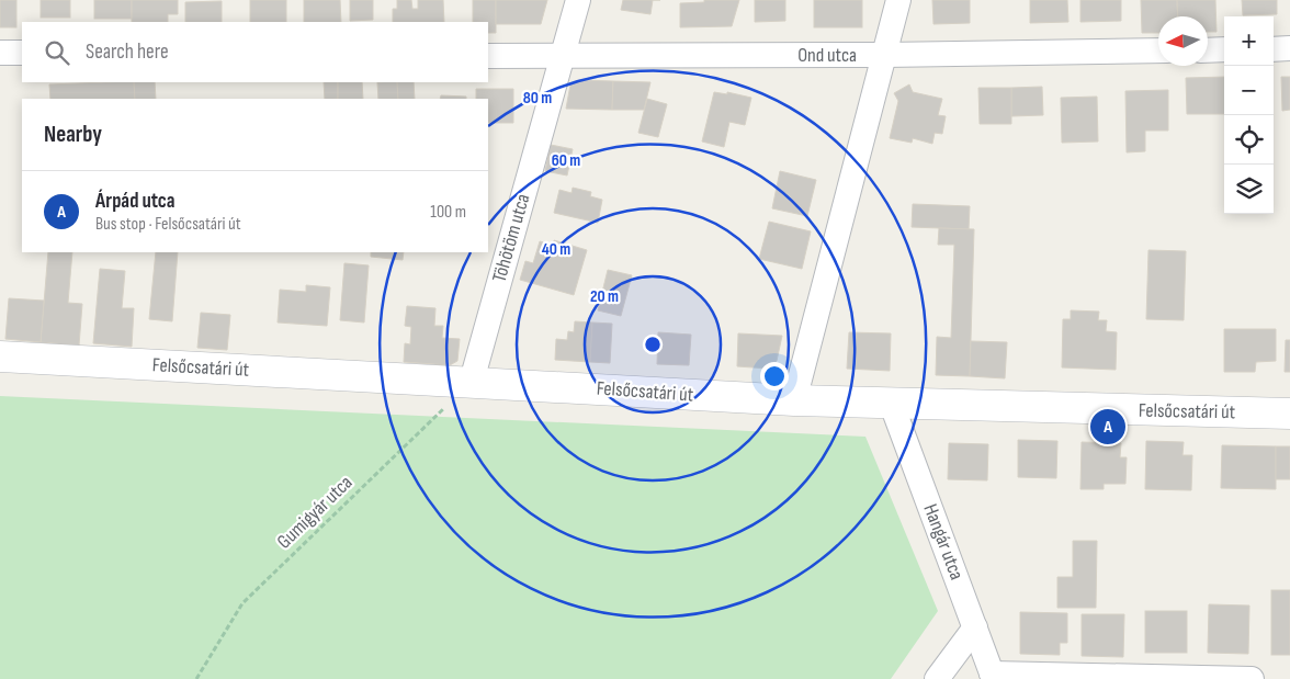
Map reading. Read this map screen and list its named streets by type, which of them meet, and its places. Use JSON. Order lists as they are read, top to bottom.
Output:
{
  "streets": {
    "street": [
      "Ond utca",
      "Töhötöm utca",
      "Felsőcsatári út",
      "Hangár utca"
    ],
    "path": ["Gumigyár utca"]
  },
  "crossings": [
    ["Ond utca", "Töhötöm utca"],
    ["Töhötöm utca", "Felsőcsatári út"],
    ["Töhötöm utca", "Gumigyár utca"],
    ["Felsőcsatári út", "Gumigyár utca"],
    ["Felsőcsatári út", "Hangár utca"]
  ],
  "north": "left",
  "page": {
    "map_buttons": ["+", "−"],
    "search": "Search here",
    "heading": "Nearby",
    "list": [
      {
        "mark": "A",
        "name": "Árpád utca",
        "note": "Bus stop · Felsőcsatári út",
        "value": "100 m"
      }
    ],
    "pins": "A"
  },
  "rings": [
    "80 m",
    "60 m",
    "40 m",
    "20 m"
  ]
}
